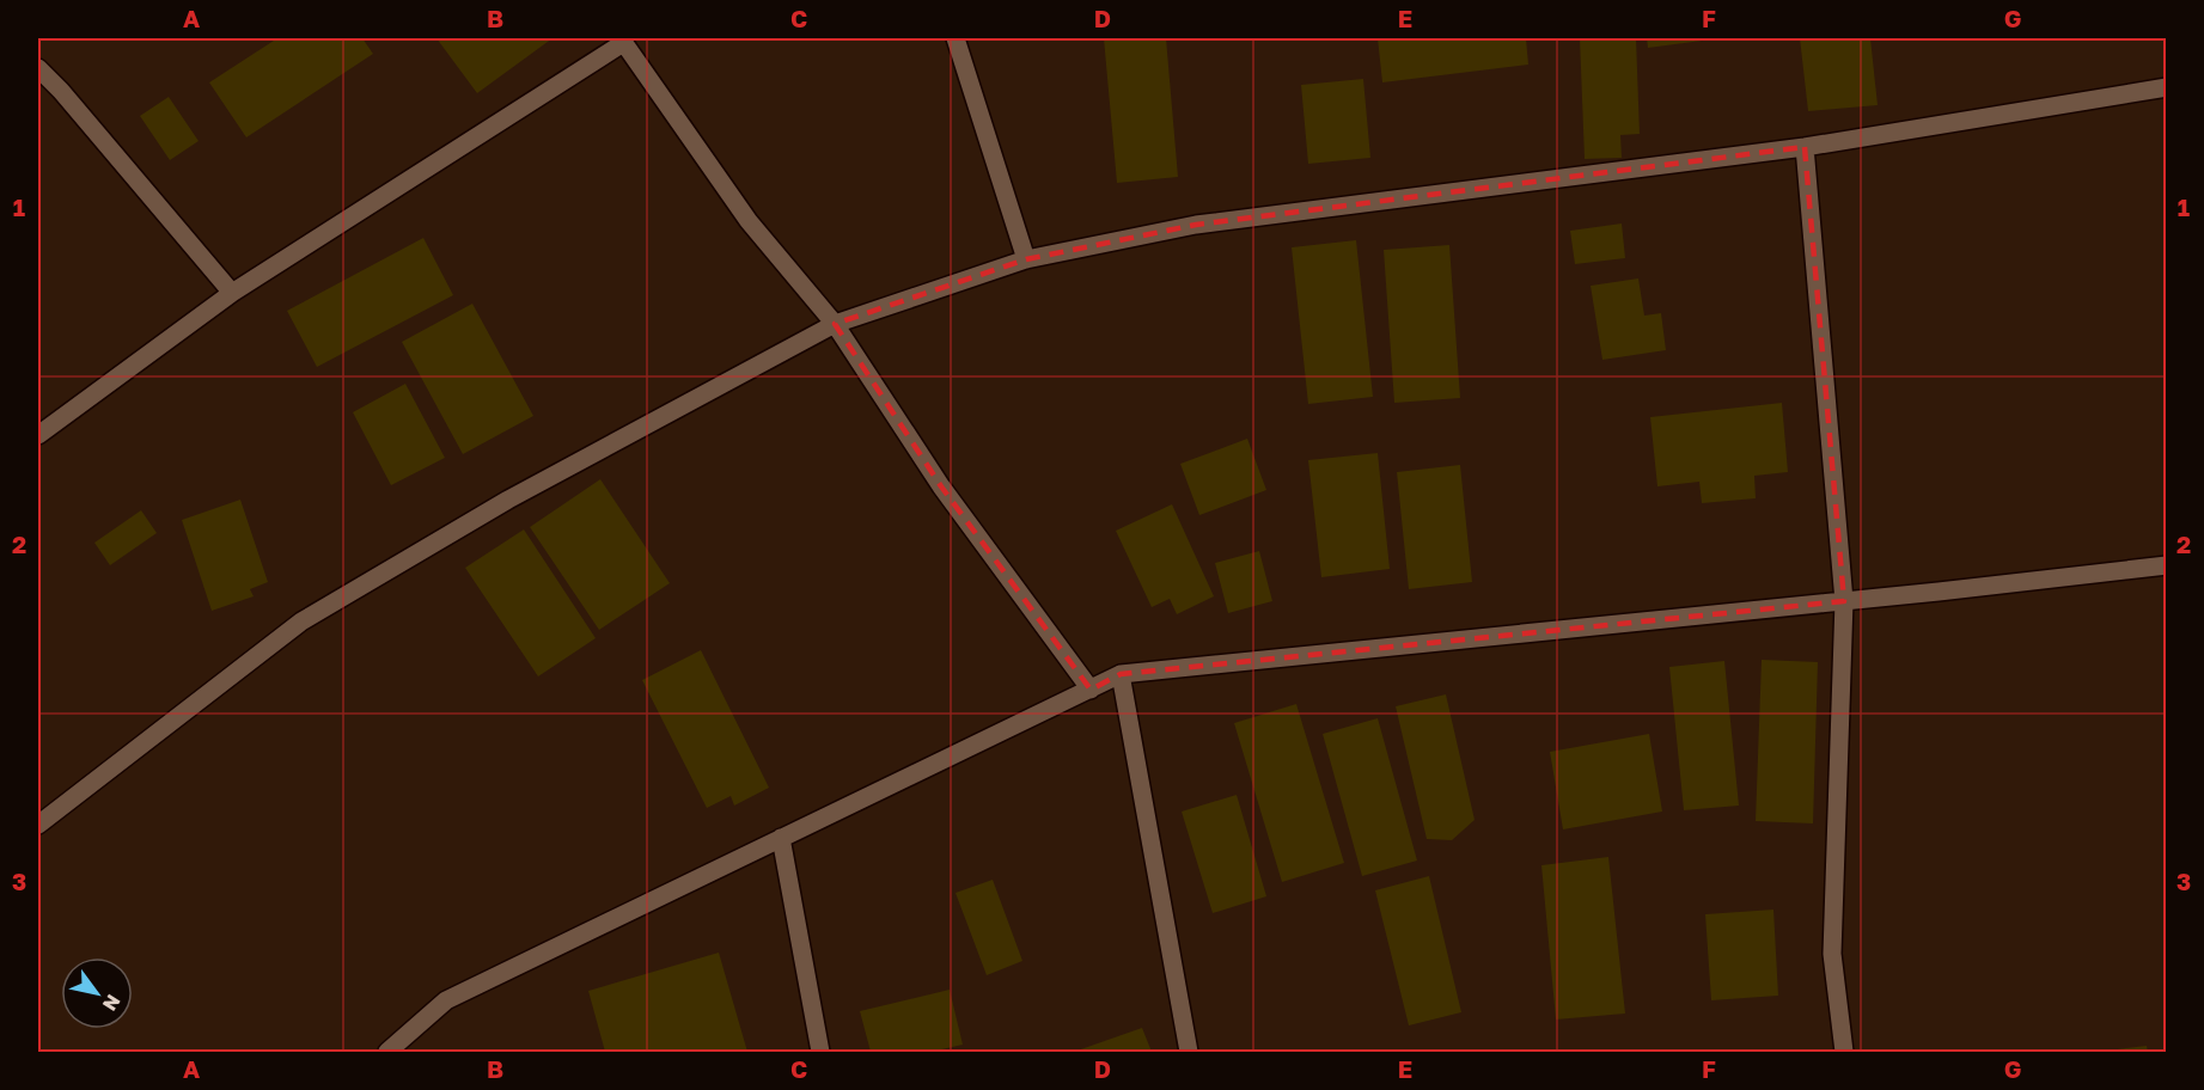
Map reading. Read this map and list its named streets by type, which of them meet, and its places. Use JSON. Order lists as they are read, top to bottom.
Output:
{
  "north": "bottom right",
  "grid": {
    "columns": [
      "A",
      "B",
      "C",
      "D",
      "E",
      "F",
      "G"
    ],
    "rows": ["1", "2", "3"]
  }
}
